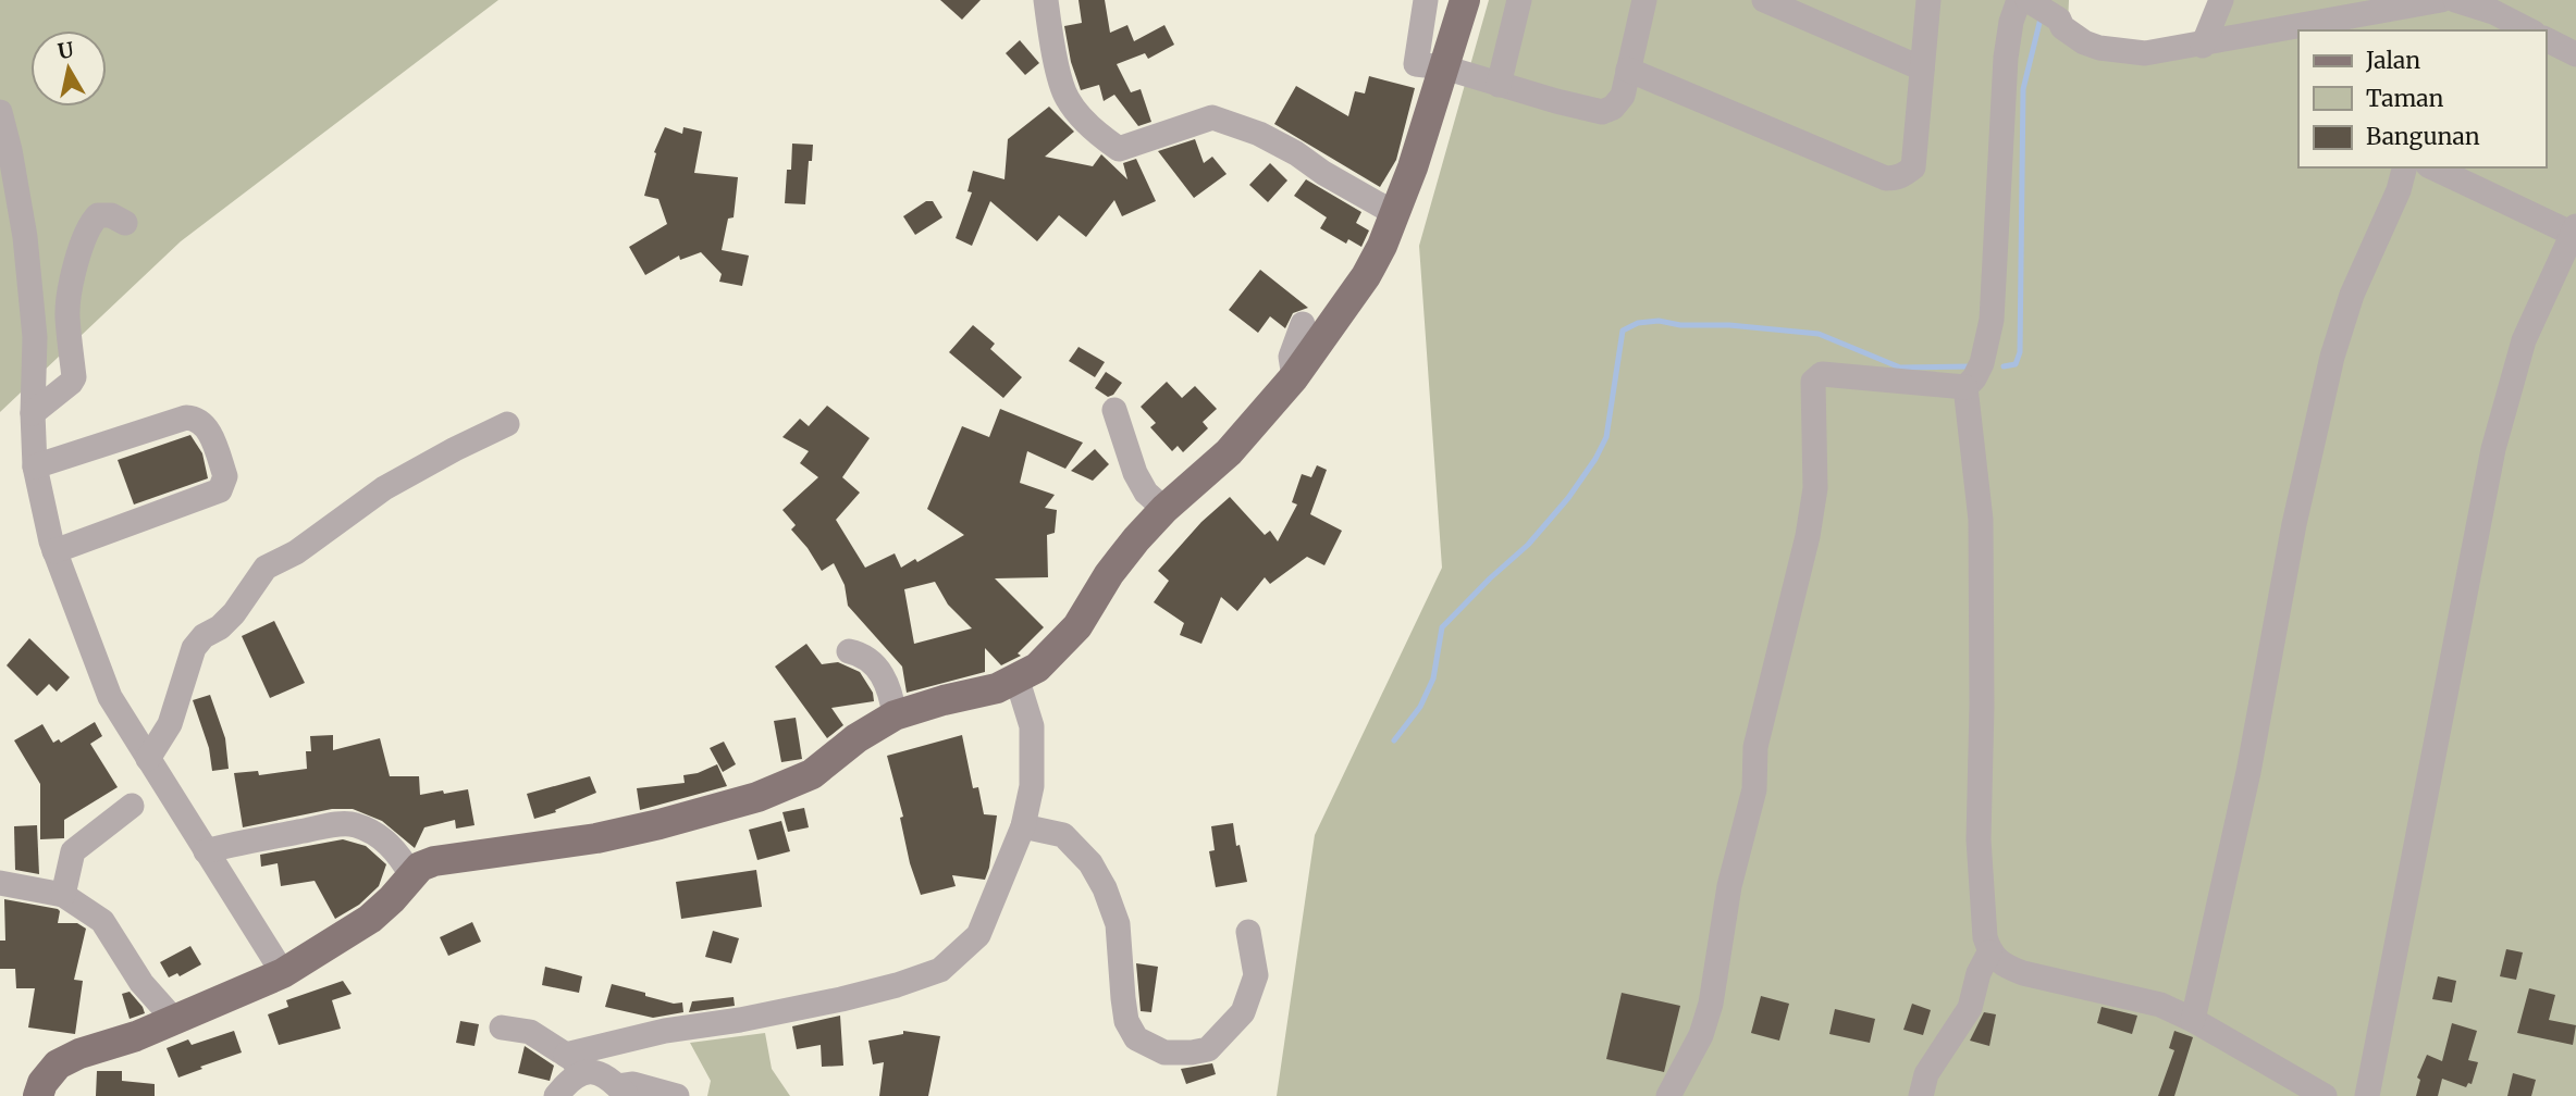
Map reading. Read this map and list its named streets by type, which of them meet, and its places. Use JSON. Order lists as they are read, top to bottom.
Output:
{
  "legend": ["Jalan", "Taman", "Bangunan"],
  "north": "top"
}
